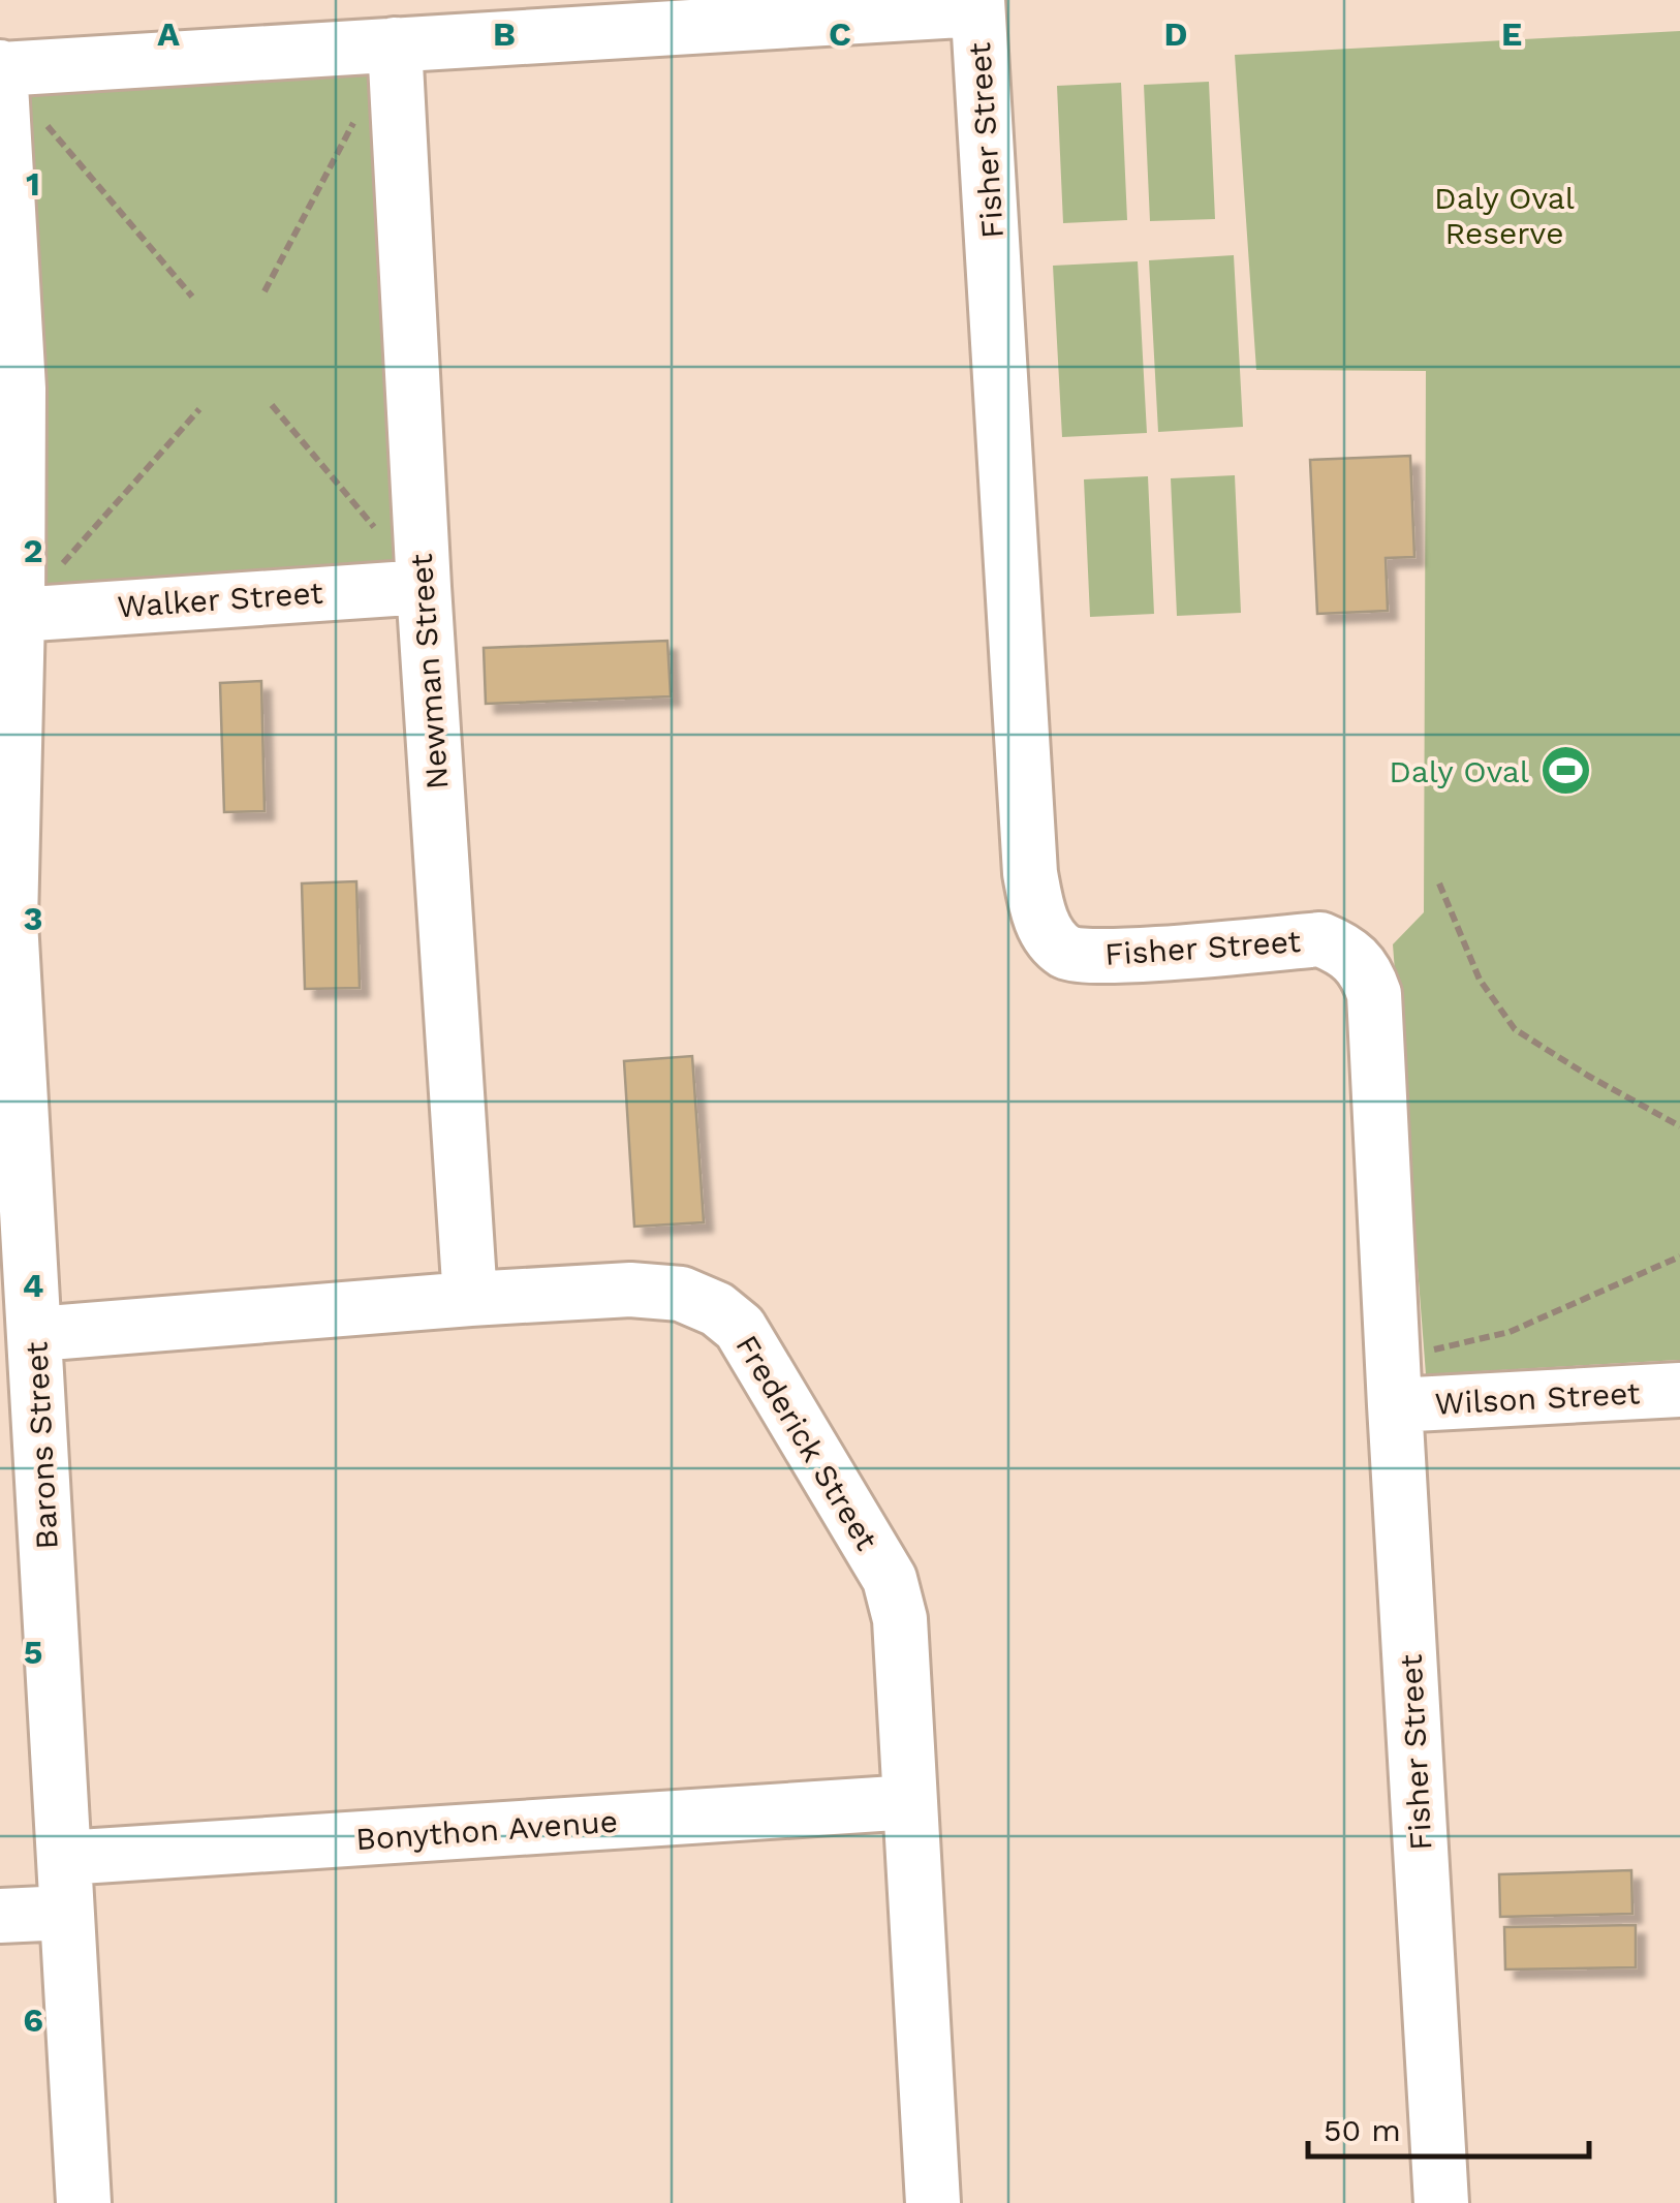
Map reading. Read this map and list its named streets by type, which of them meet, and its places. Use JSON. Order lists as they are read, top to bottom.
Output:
{
  "streets": {
    "street": [
      "Fisher Street",
      "Walker Street",
      "Newman Street",
      "Wilson Street",
      "Frederick Street",
      "Barons Street",
      "Bonython Avenue"
    ]
  },
  "crossings": [
    ["Fisher Street", "Wilson Street"],
    ["Walker Street", "Newman Street"],
    ["Walker Street", "Barons Street"],
    ["Newman Street", "Frederick Street"],
    ["Frederick Street", "Barons Street"],
    ["Frederick Street", "Bonython Avenue"],
    ["Barons Street", "Bonython Avenue"]
  ],
  "parks": ["Daly Oval Reserve"],
  "places": {
    "sports": ["Daly Oval"]
  },
  "scale_bar": "50 m",
  "grid": {
    "columns": [
      "A",
      "B",
      "C",
      "D",
      "E"
    ],
    "rows": [
      "1",
      "2",
      "3",
      "4",
      "5",
      "6"
    ]
  }
}
